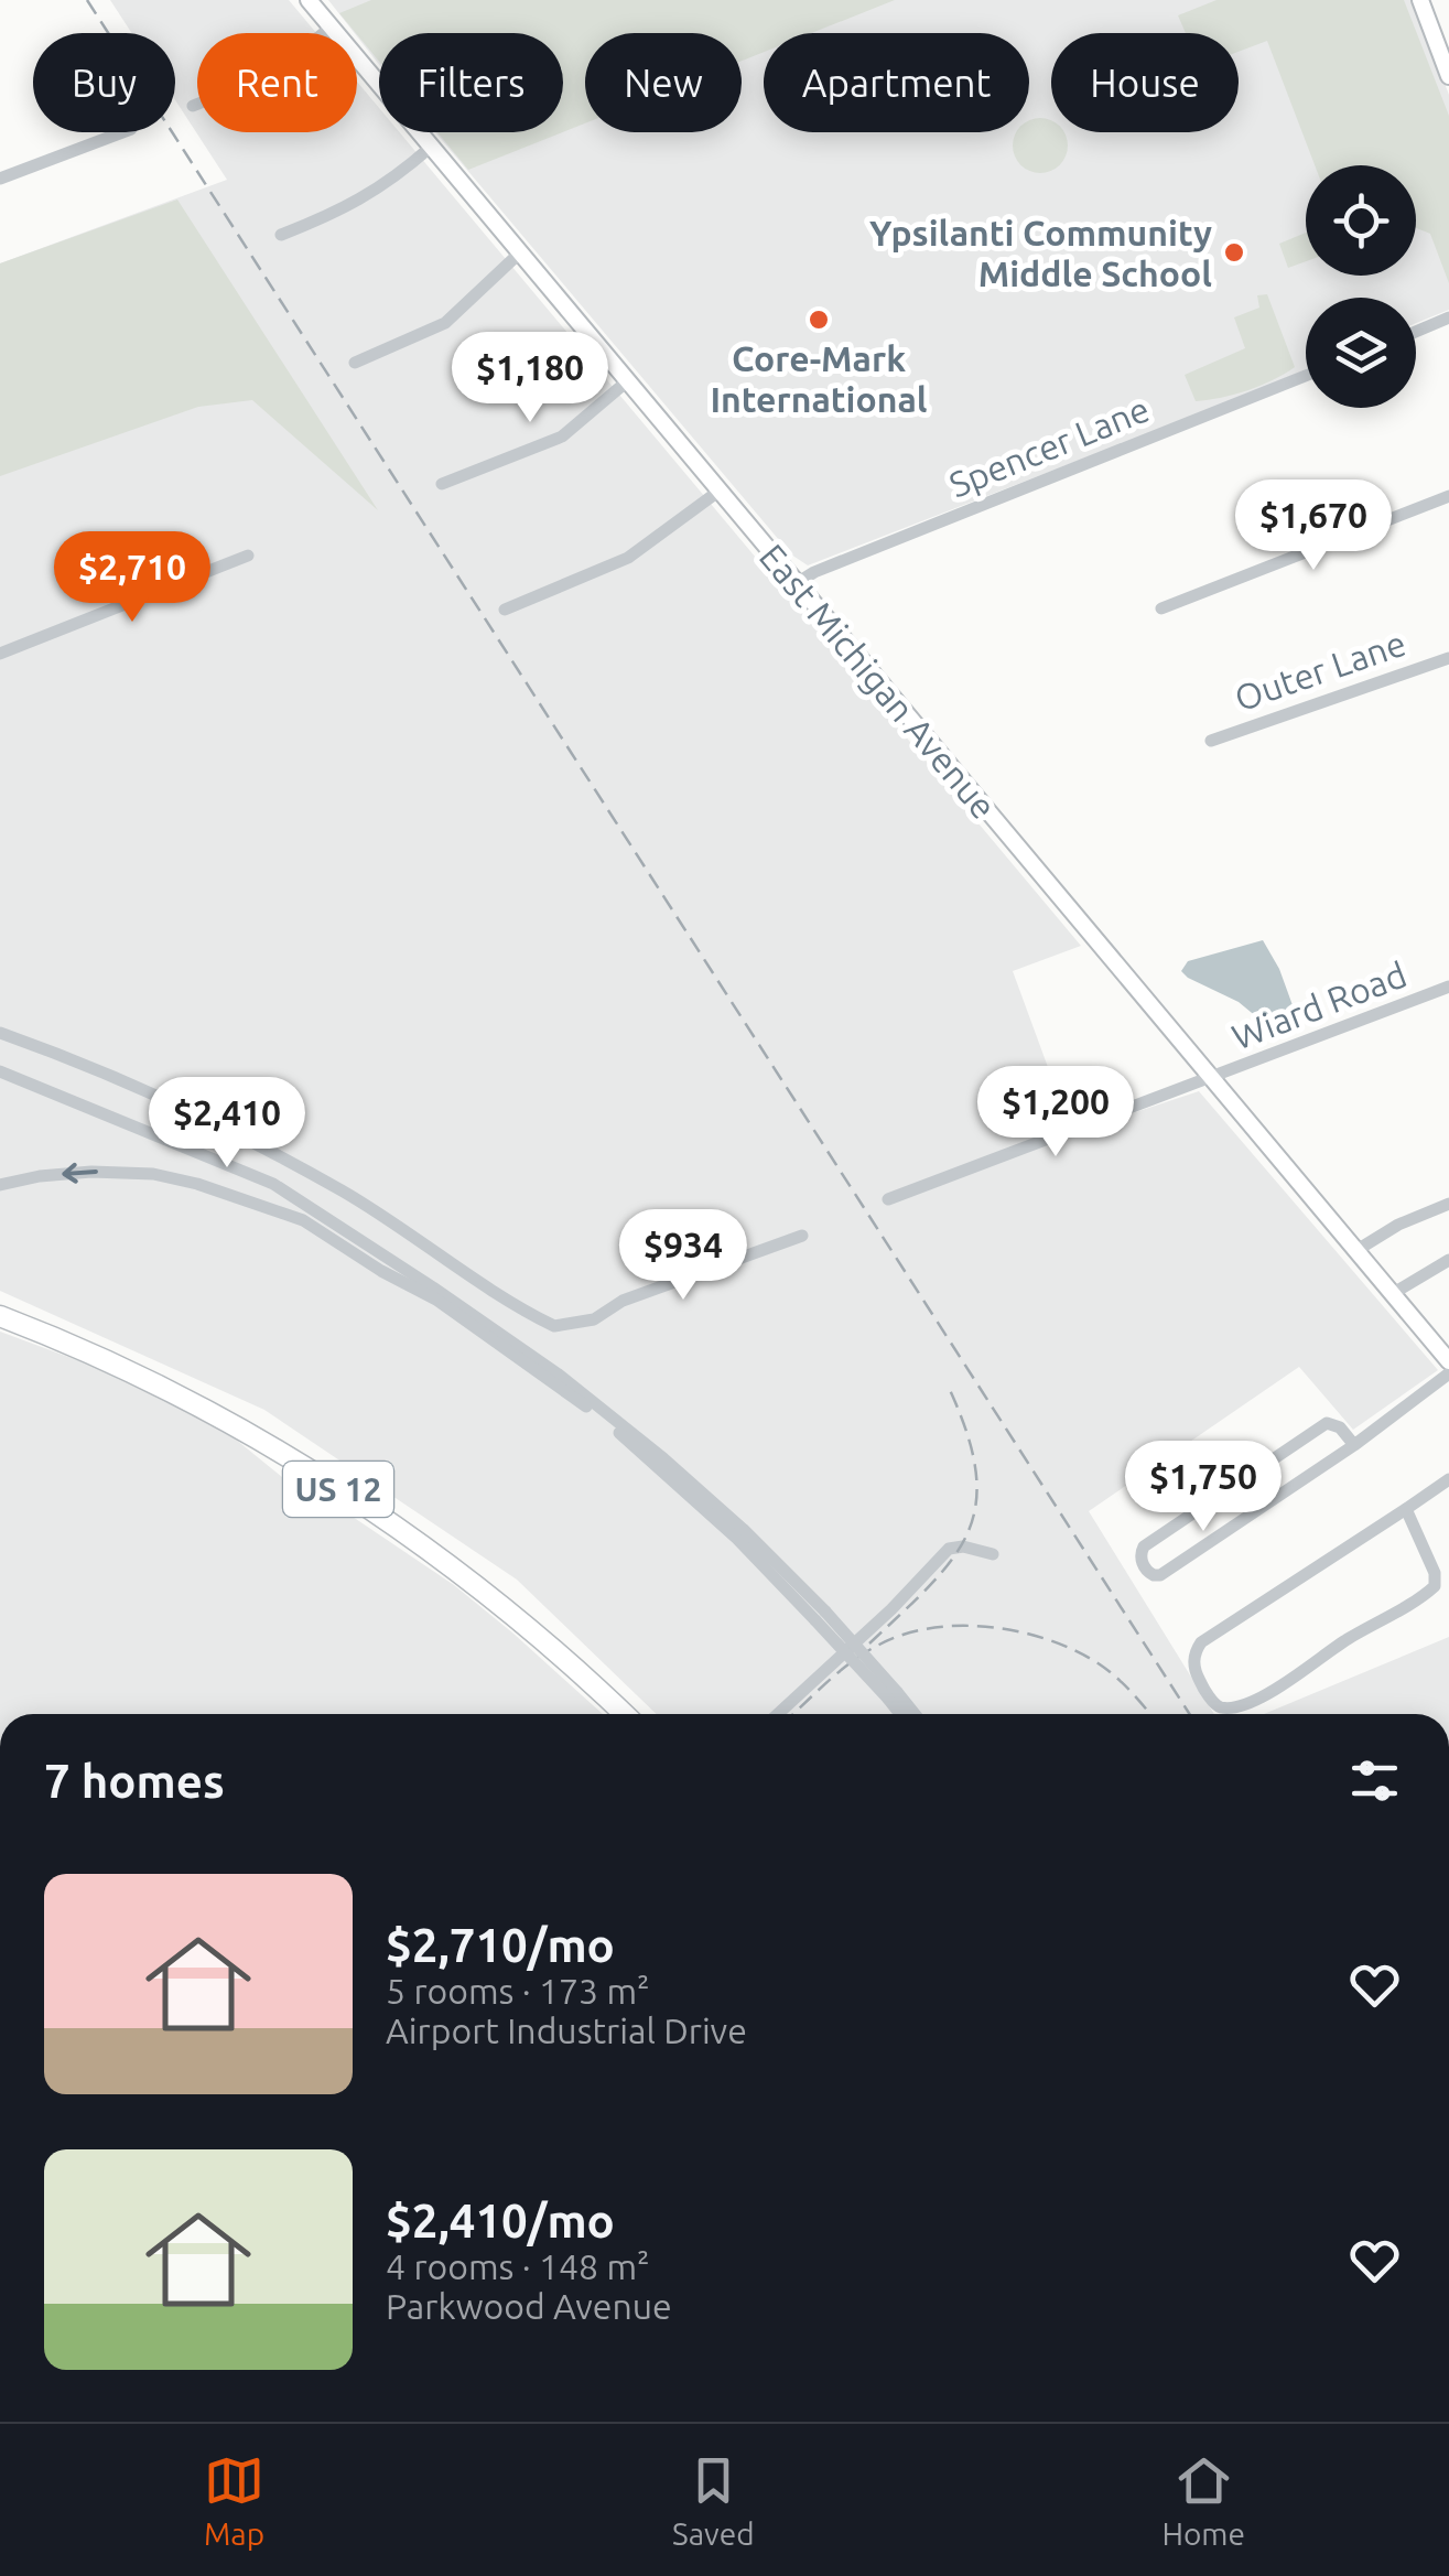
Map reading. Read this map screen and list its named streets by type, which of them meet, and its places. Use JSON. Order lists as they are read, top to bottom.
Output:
{
  "streets": {
    "highway": ["US 12"],
    "main road": ["East Michigan Avenue"],
    "street": ["Spencer Lane", "Outer Lane", "Wiard Road"]
  },
  "crossings": [
    ["Spencer Lane", "East Michigan Avenue"],
    ["East Michigan Avenue", "Wiard Road"]
  ],
  "places": ["Ypsilanti Community Middle School", "Core-Mark International"],
  "page": {
    "chip": [
      "Buy",
      "Rent",
      "Filters",
      "New",
      "Apartment",
      "House"
    ],
    "price": [
      "$1,180",
      "$1,670",
      "$2,710",
      "$1,200",
      "$2,410",
      "$934",
      "$1,750"
    ],
    "heading": "7 homes",
    "list": [
      {
        "name": "$2,710/mo",
        "note": "5 rooms · 173 m² · Airport Industrial Drive"
      },
      {
        "name": "$2,410/mo",
        "note": "4 rooms · 148 m² · Parkwood Avenue"
      }
    ],
    "tabs": ["Map", "Saved", "Home"]
  }
}
